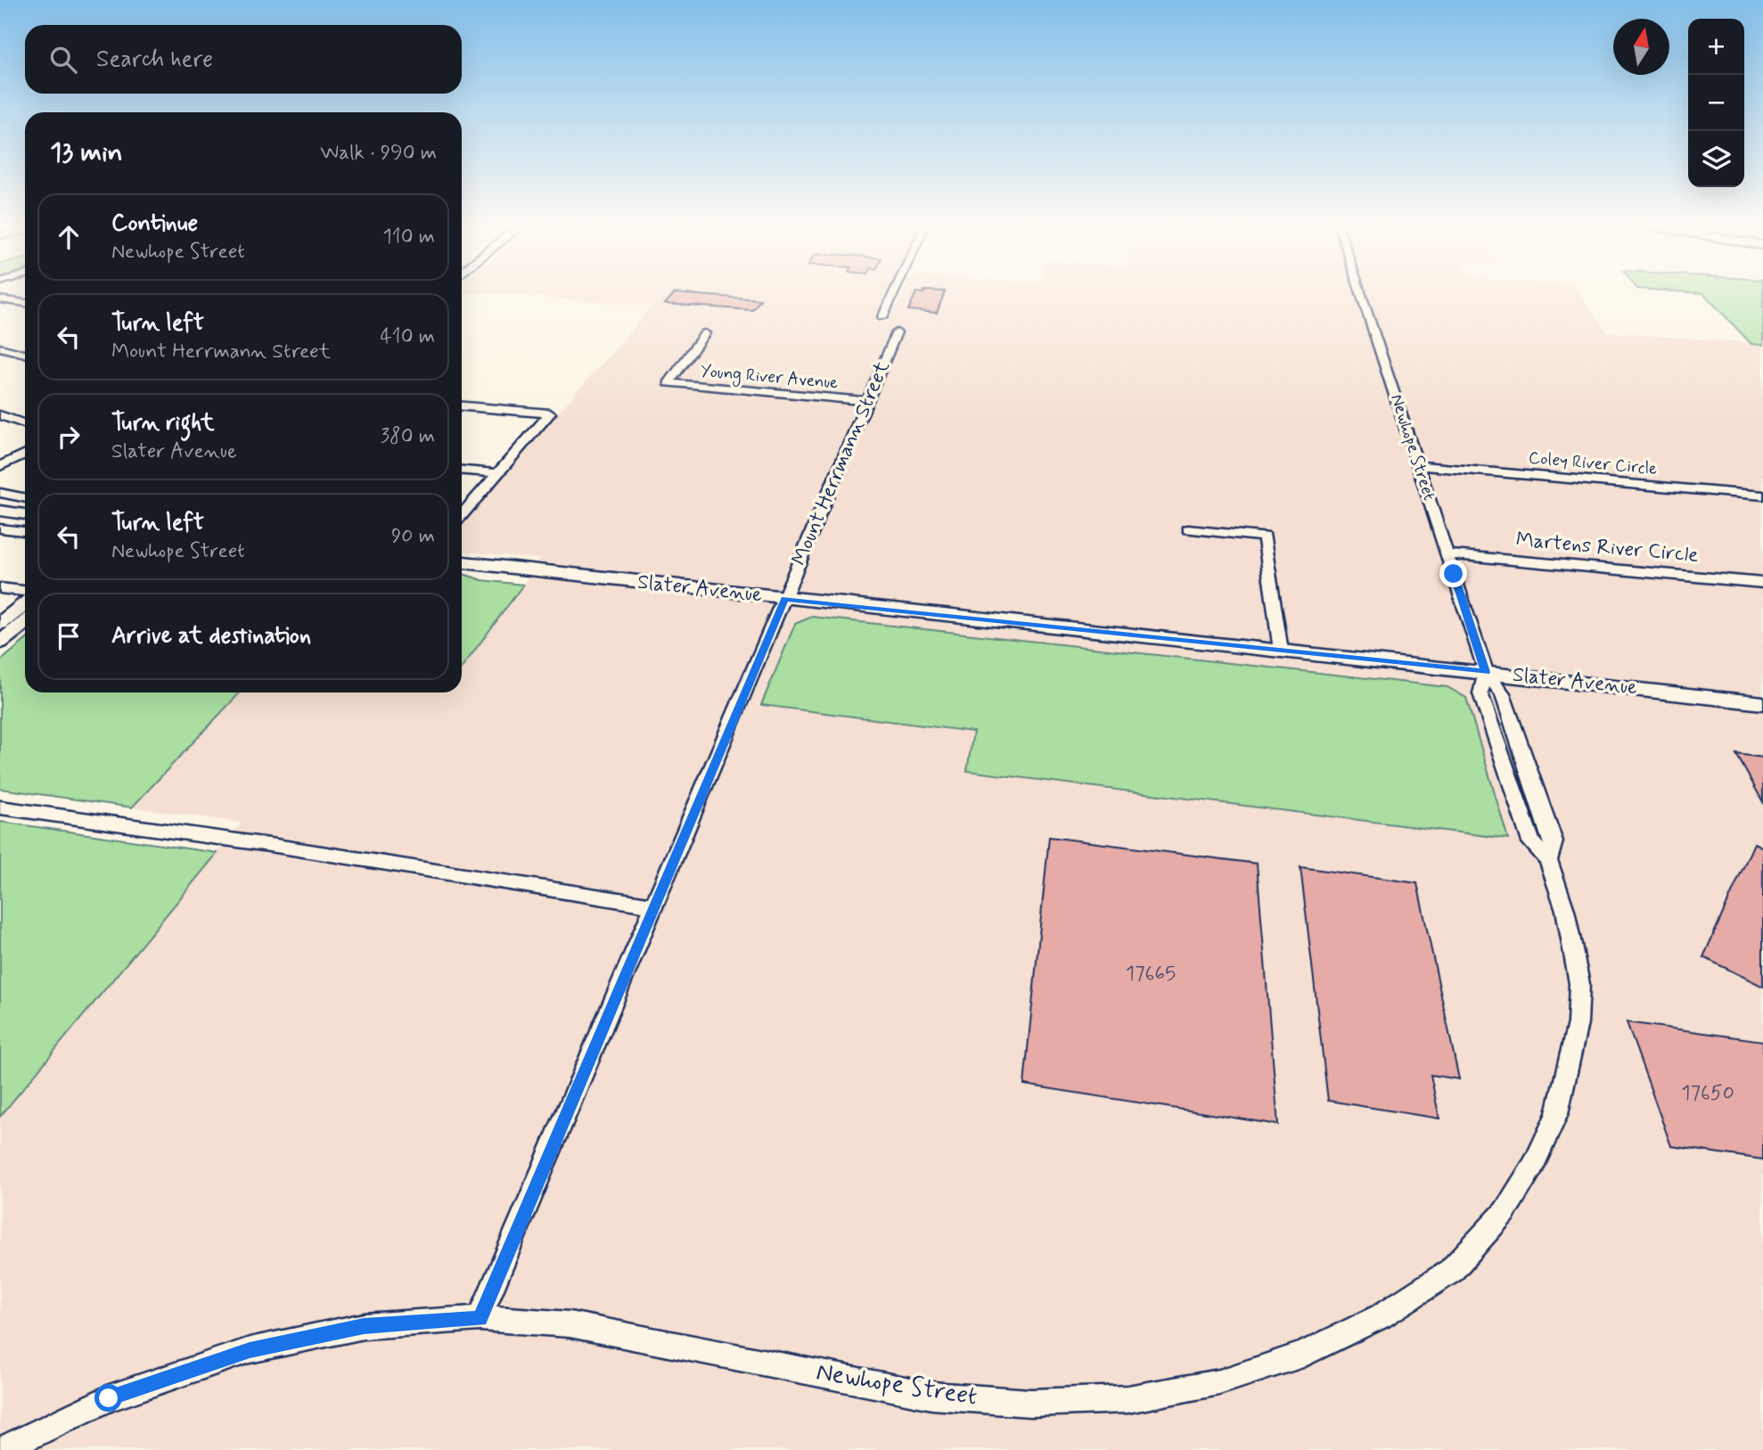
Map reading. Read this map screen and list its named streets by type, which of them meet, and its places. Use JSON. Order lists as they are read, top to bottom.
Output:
{
  "streets": {
    "main road": ["Slater Avenue"],
    "street": [
      "Young River Avenue",
      "Newhope Street",
      "Mount Herrmann Street",
      "Coley River Circle",
      "Martens River Circle"
    ]
  },
  "crossings": [
    ["Young River Avenue", "Mount Herrmann Street"],
    ["Newhope Street", "Mount Herrmann Street"],
    ["Newhope Street", "Coley River Circle"],
    ["Newhope Street", "Martens River Circle"],
    ["Newhope Street", "Slater Avenue"],
    ["Mount Herrmann Street", "Slater Avenue"]
  ],
  "house_numbers": ["17665", "17650"],
  "north": "top",
  "page": {
    "map_buttons": ["+", "−"],
    "search": "Search here",
    "heading": ["13 min", "Walk · 990 m"],
    "list": [
      ["Continue", "Newhope Street", "110 m"],
      ["Turn left", "Mount Herrmann Street", "410 m"],
      ["Turn right", "Slater Avenue", "380 m"],
      ["Turn left", "Newhope Street", "90 m"],
      "Arrive at destination"
    ]
  }
}
